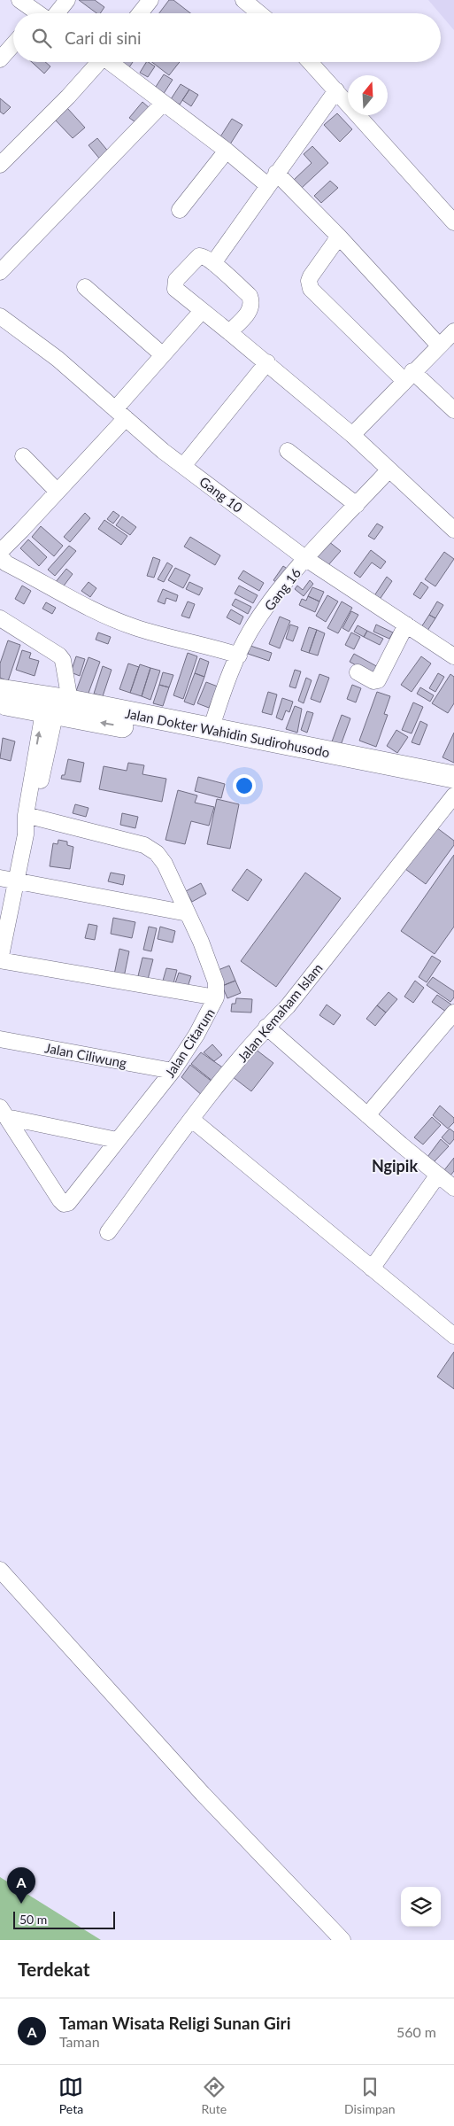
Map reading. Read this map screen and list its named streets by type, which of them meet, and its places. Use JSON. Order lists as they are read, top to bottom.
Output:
{
  "streets": {
    "highway": ["Jalan Dokter Wahidin Sudirohusodo"],
    "street": [
      "Gang 10",
      "Gang 16",
      "Jalan Kemaham Islam",
      "Jalan Citarum",
      "Jalan Ciliwung"
    ]
  },
  "crossings": [
    ["Gang 10", "Gang 16"],
    ["Gang 16", "Jalan Dokter Wahidin Sudirohusodo"],
    ["Jalan Citarum", "Jalan Ciliwung"]
  ],
  "districts": ["Ngipik"],
  "scale_bar": "50 m",
  "north": "top",
  "page": {
    "search": "Cari di sini",
    "pins": "A",
    "scale": "50 m",
    "heading": "Terdekat",
    "list": [
      {
        "mark": "A",
        "name": "Taman Wisata Religi Sunan Giri",
        "note": "Taman",
        "value": "560 m"
      }
    ],
    "nav": ["Peta", "Rute", "Disimpan"]
  }
}
